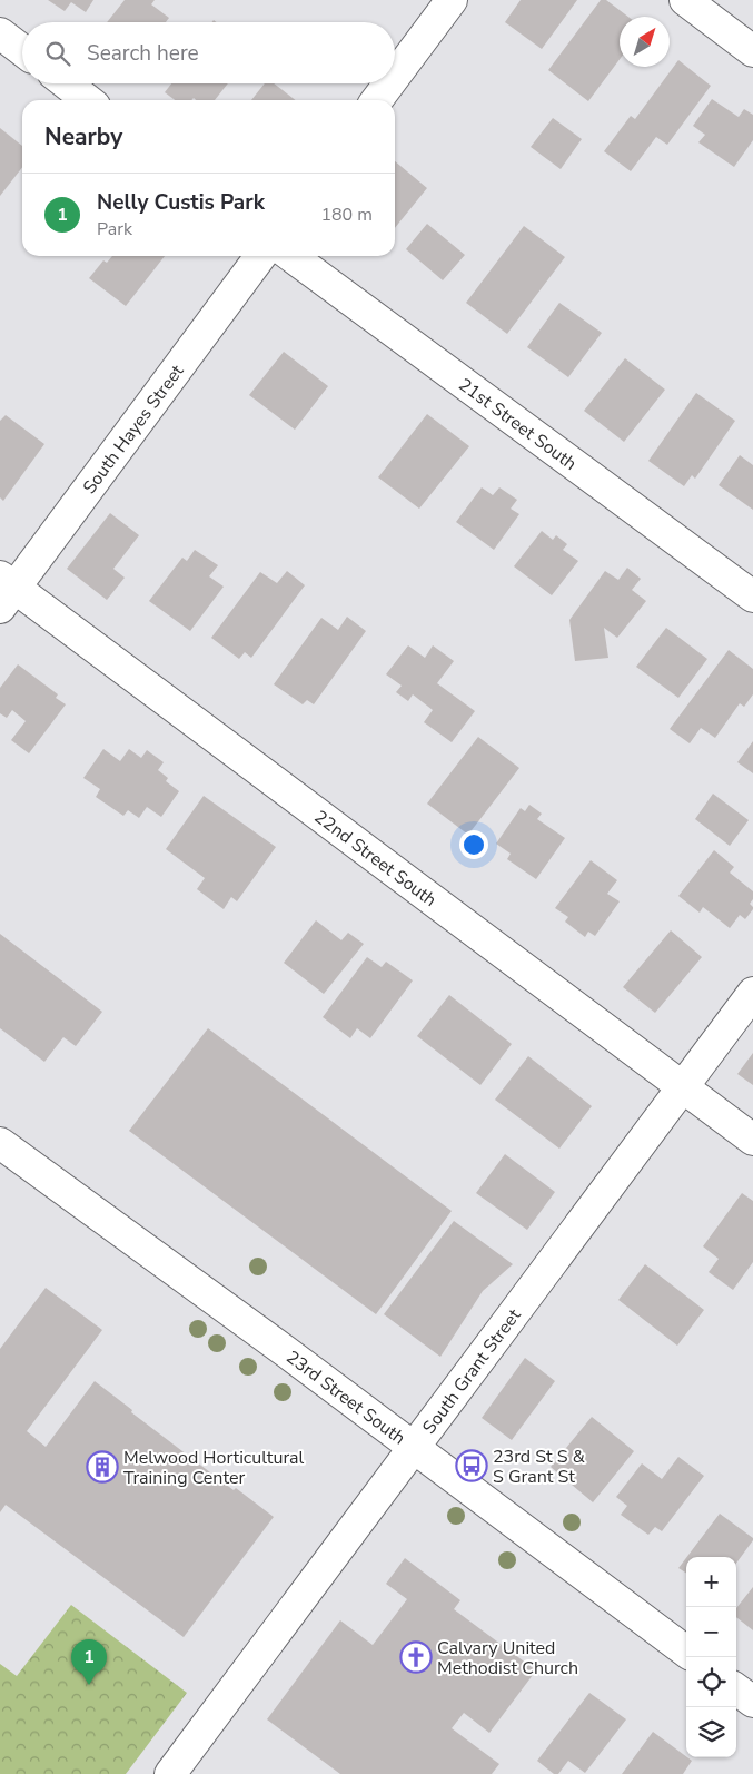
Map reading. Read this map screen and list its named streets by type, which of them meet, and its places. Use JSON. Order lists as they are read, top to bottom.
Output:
{
  "streets": {
    "street": [
      "21st Street South",
      "South Hayes Street",
      "22nd Street South",
      "South Grant Street",
      "23rd Street South"
    ]
  },
  "crossings": [
    ["South Hayes Street", "22nd Street South"],
    ["22nd Street South", "South Grant Street"],
    ["South Grant Street", "23rd Street South"]
  ],
  "places": {
    "bus stop": ["23rd St S & S Grant St"],
    "building": ["Melwood Horticultural Training Center"],
    "church": ["Calvary United Methodist Church"]
  },
  "north": "top right",
  "page": {
    "search": "Search here",
    "heading": "Nearby",
    "list": [
      {
        "mark": "1",
        "name": "Nelly Custis Park",
        "note": "Park",
        "value": "180 m"
      }
    ],
    "map_buttons": ["+", "−"],
    "pins": "1"
  }
}
